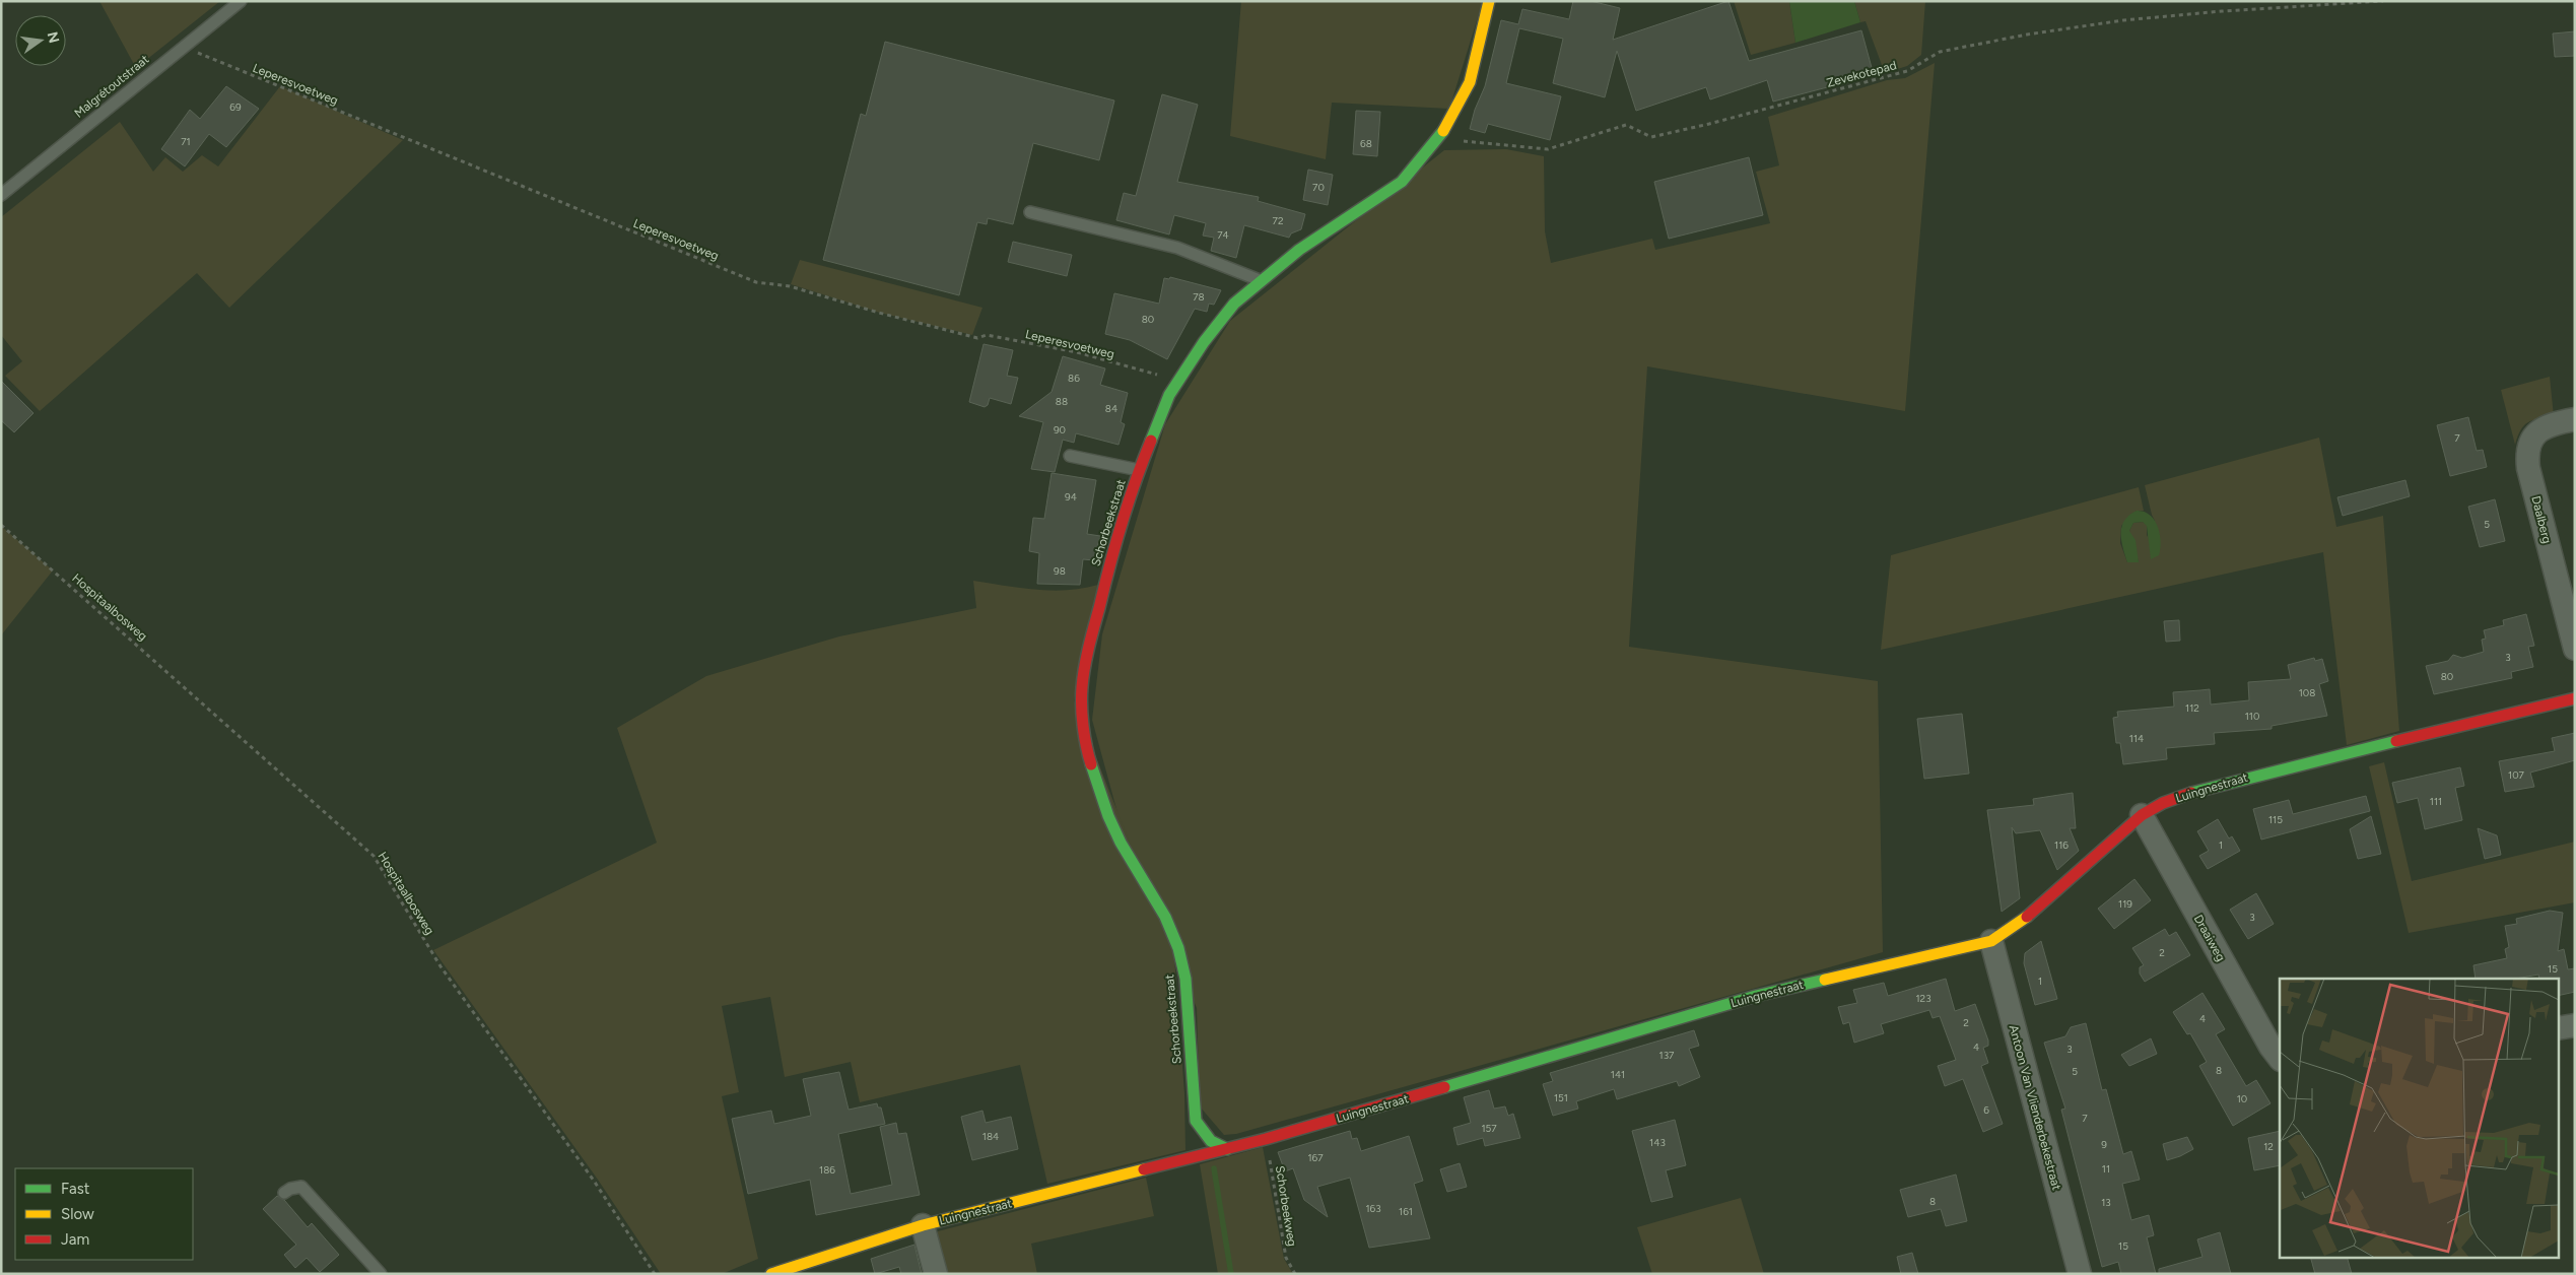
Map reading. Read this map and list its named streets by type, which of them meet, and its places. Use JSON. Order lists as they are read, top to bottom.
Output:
{
  "streets": {
    "street": [
      "Daalberg",
      "Schorbeekstraat",
      "Luingnestraat",
      "Draaiweg",
      "Antoon Van Vlienderbekestraat"
    ],
    "lane": ["Malgrétoutstraat"],
    "path": [
      "Zevekotepad",
      "Leperesvoetweg",
      "Hospitaalbosweg",
      "Schorbeekweg"
    ]
  },
  "crossings": [
    ["Zevekotepad", "Schorbeekstraat"],
    ["Leperesvoetweg", "Malgrétoutstraat"],
    ["Leperesvoetweg", "Schorbeekstraat"],
    ["Schorbeekstraat", "Luingnestraat"],
    ["Luingnestraat", "Draaiweg"],
    ["Luingnestraat", "Antoon Van Vlienderbekestraat"],
    ["Luingnestraat", "Schorbeekweg"]
  ],
  "house_numbers": [
    "69",
    "71",
    "68",
    "70",
    "72",
    "74",
    "78",
    "80",
    "86",
    "88",
    "84",
    "90",
    "7",
    "94",
    "5",
    "98",
    "3",
    "80",
    "108",
    "112",
    "110",
    "114",
    "107",
    "111",
    "115",
    "116",
    "1",
    "119",
    "3",
    "2",
    "15",
    "1",
    "123",
    "4",
    "2",
    "4",
    "3",
    "137",
    "8",
    "5",
    "141",
    "151",
    "10",
    "6",
    "7",
    "157",
    "184",
    "143",
    "9",
    "12",
    "167",
    "11",
    "186",
    "8",
    "13",
    "163",
    "161",
    "15"
  ],
  "legend": ["Fast", "Slow", "Jam"],
  "north": "right"
}
